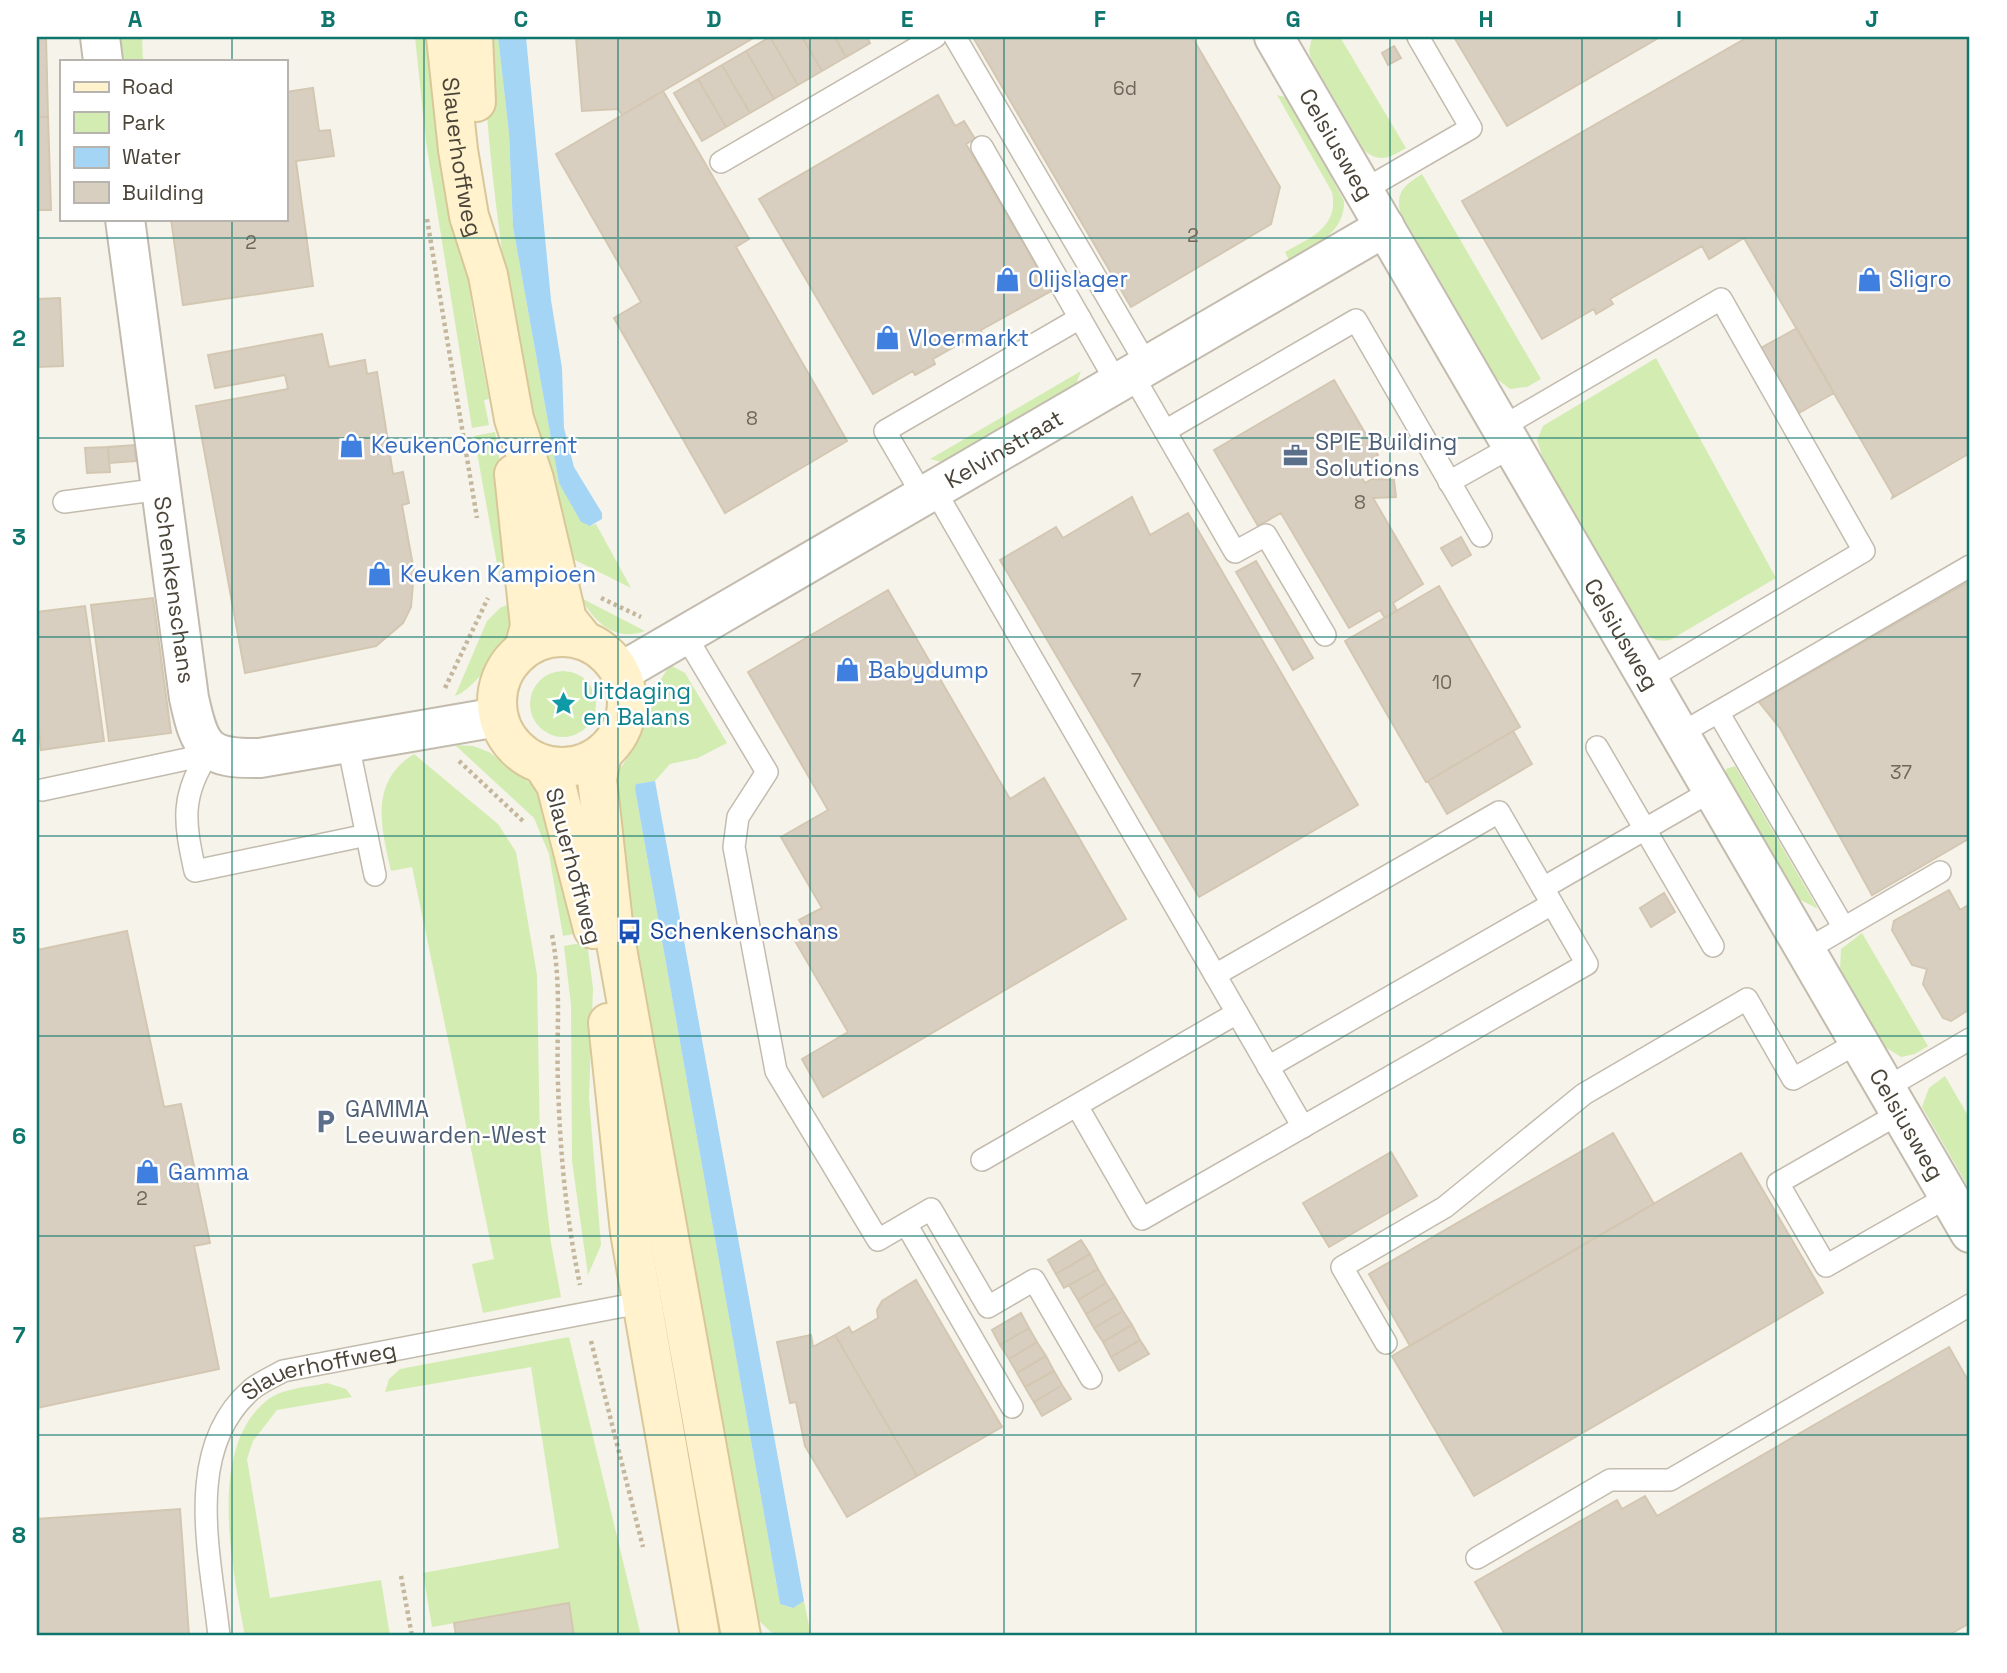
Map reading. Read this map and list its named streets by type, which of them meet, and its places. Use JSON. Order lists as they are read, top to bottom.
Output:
{
  "streets": {
    "main road": ["Slauerhoffweg"],
    "street": ["Celsiusweg", "Kelvinstraat", "Schenkenschans"]
  },
  "crossings": [
    ["Celsiusweg", "Kelvinstraat"],
    ["Slauerhoffweg", "Kelvinstraat"]
  ],
  "places": {
    "shop": [
      "Olijslager",
      "Sligro",
      "Vloermarkt",
      "KeukenConcurrent",
      "Keuken Kampioen",
      "Babydump",
      "Gamma"
    ],
    "office": ["SPIE Building Solutions"],
    "place": ["Uitdaging en Balans"],
    "bus stop": ["Schenkenschans"],
    "parking": ["GAMMA Leeuwarden-West"]
  },
  "house_numbers": [
    "6d",
    "2",
    "2",
    "8",
    "8",
    "7",
    "10",
    "37",
    "2"
  ],
  "legend": [
    "Road",
    "Park",
    "Water",
    "Building"
  ],
  "grid": {
    "columns": [
      "A",
      "B",
      "C",
      "D",
      "E",
      "F",
      "G",
      "H",
      "I",
      "J"
    ],
    "rows": [
      "1",
      "2",
      "3",
      "4",
      "5",
      "6",
      "7",
      "8"
    ]
  }
}
